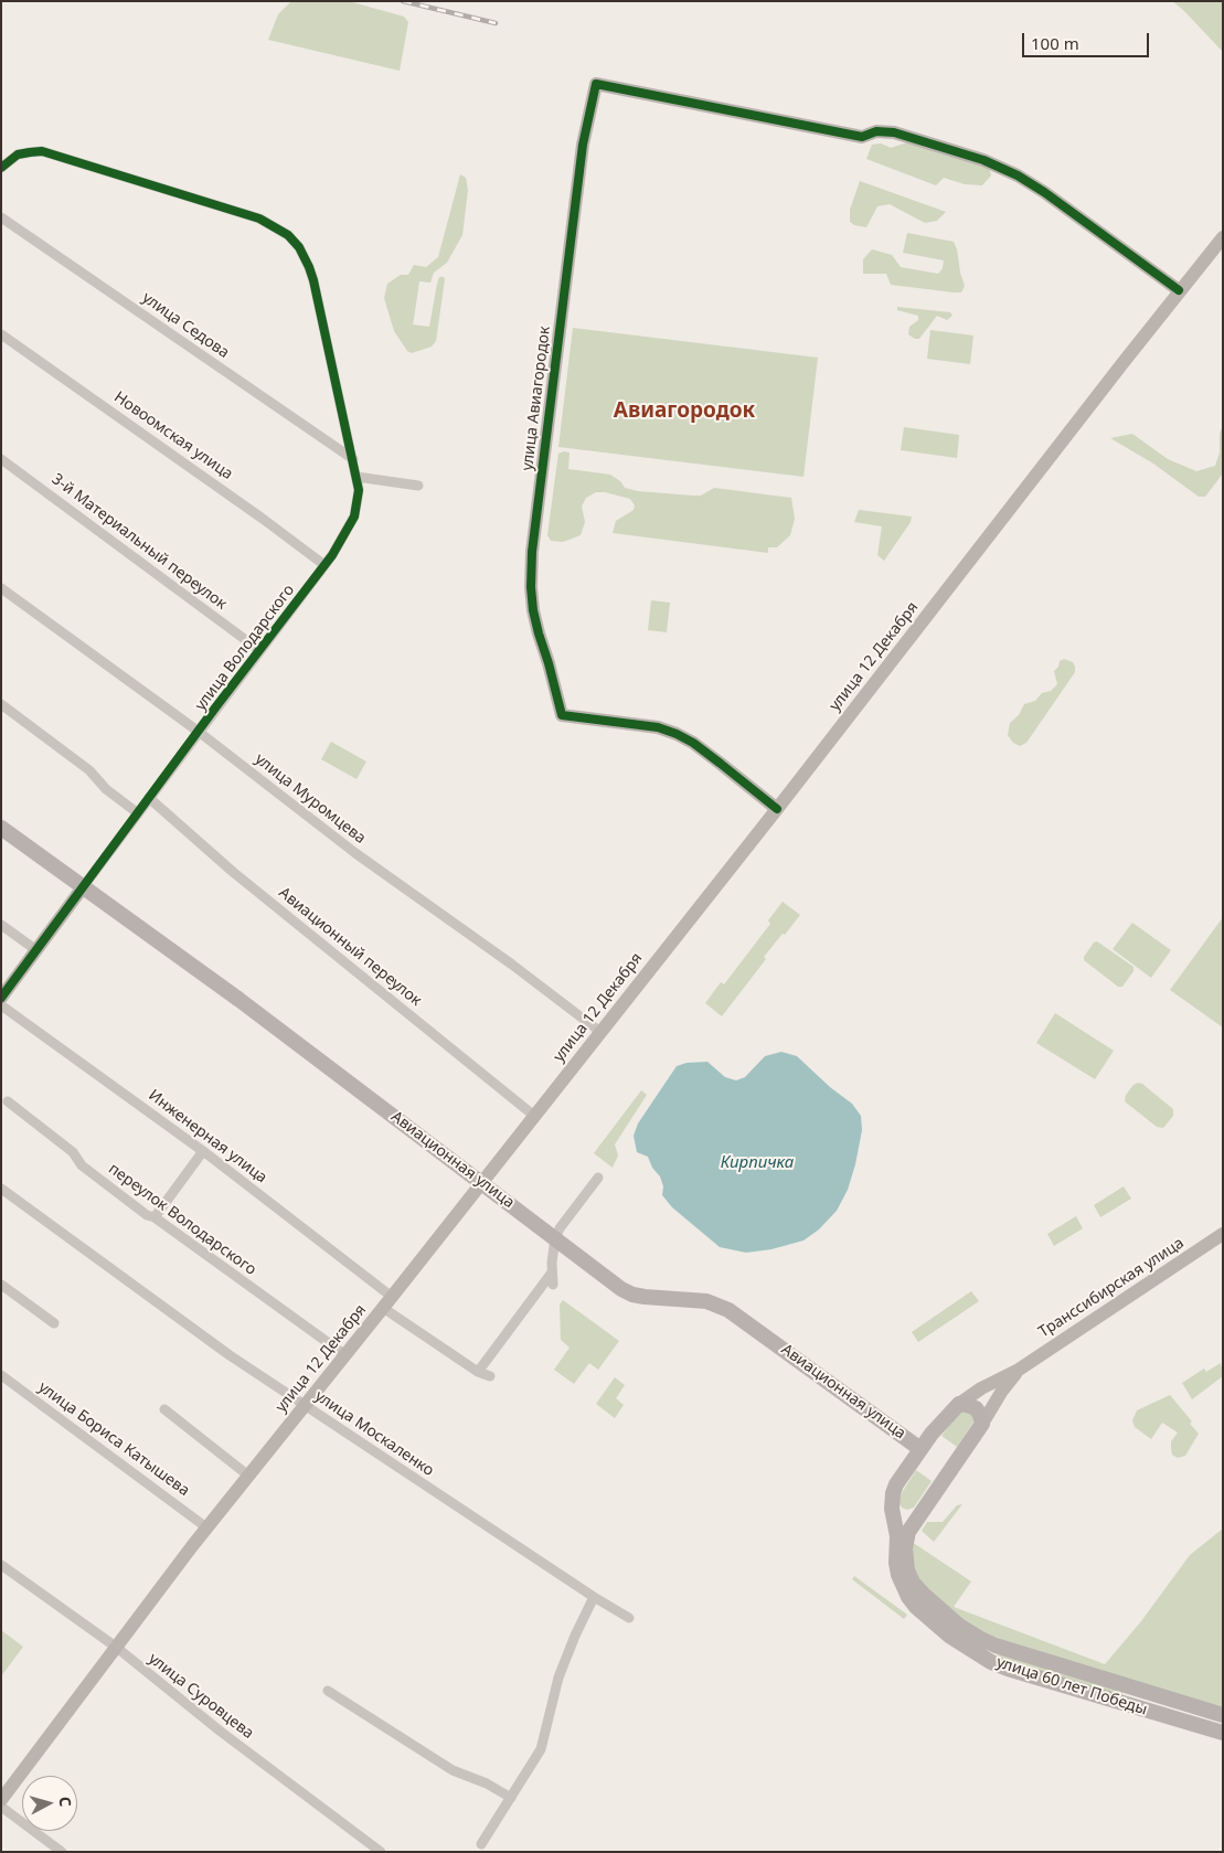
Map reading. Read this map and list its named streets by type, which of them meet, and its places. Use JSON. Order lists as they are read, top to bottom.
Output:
{
  "streets": {
    "main road": [
      "улица Авиагородок",
      "улица Володарского",
      "улица 12 Декабря",
      "Авиационная улица",
      "Транссибирская улица",
      "улица 60 лет Победы"
    ],
    "street": [
      "улица Седова",
      "Новоомская улица",
      "3-й Материальный переулок",
      "улица Муромцева",
      "Авиационный переулок",
      "Инженерная улица",
      "переулок Володарского",
      "улица Москаленко",
      "улица Бориса Катышева",
      "улица Суровцева"
    ]
  },
  "crossings": [
    ["улица Седова", "улица Володарского"],
    ["улица Авиагородок", "улица 12 Декабря"],
    ["Новоомская улица", "улица Володарского"],
    ["3-й Материальный переулок", "улица Володарского"],
    ["улица Володарского", "улица Муромцева"],
    ["улица Володарского", "Авиационный переулок"],
    ["улица Володарского", "Авиационная улица"],
    ["улица 12 Декабря", "улица Муромцева"],
    ["улица 12 Декабря", "Авиационный переулок"],
    ["улица 12 Декабря", "Инженерная улица"],
    ["улица 12 Декабря", "Авиационная улица"],
    ["улица 12 Декабря", "переулок Володарского"],
    ["улица 12 Декабря", "улица Москаленко"],
    ["улица 12 Декабря", "улица Бориса Катышева"],
    ["улица 12 Декабря", "улица Суровцева"],
    ["Авиационная улица", "улица 60 лет Победы"],
    ["Транссибирская улица", "улица 60 лет Победы"]
  ],
  "districts": ["Авиагородок"],
  "water": ["Кирпичка"],
  "scale_bar": "100 m",
  "north": "right"
}
